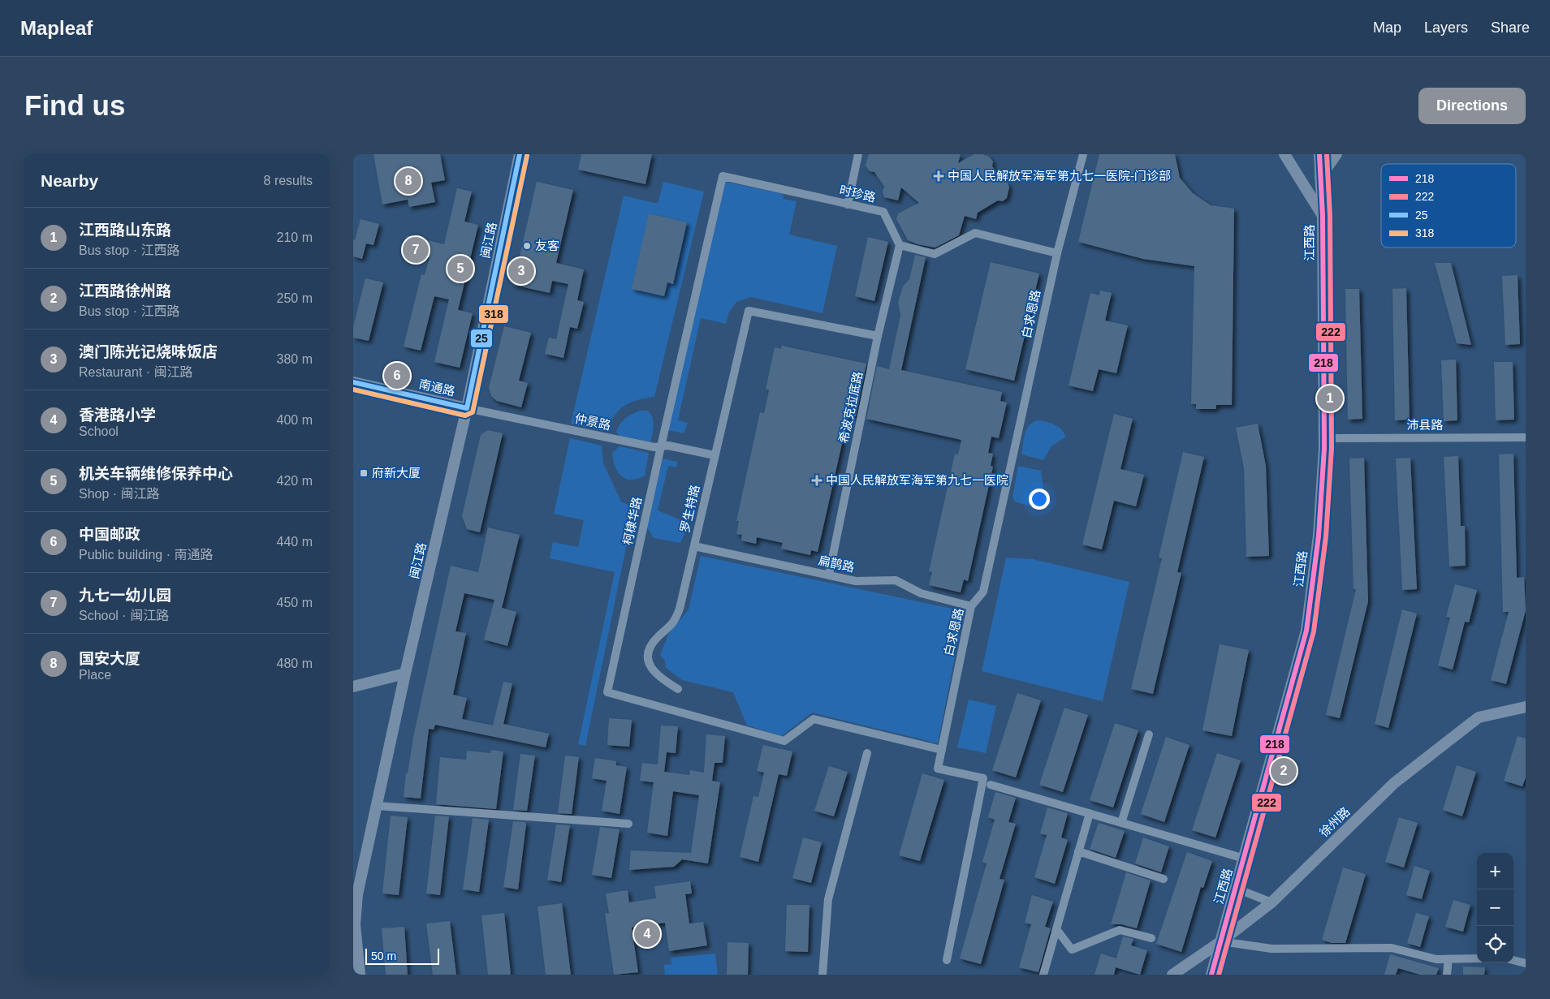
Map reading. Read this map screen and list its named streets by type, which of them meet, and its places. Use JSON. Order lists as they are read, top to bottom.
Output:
{
  "streets": {
    "street": [
      "时珍路",
      "闽江路",
      "江西路",
      "白求恩路",
      "南通路",
      "希波克拉底路",
      "仲景路",
      "沛县路",
      "罗生特路",
      "柯棣华路",
      "扁鹊路",
      "徐州路"
    ]
  },
  "crossings": [
    ["时珍路", "希波克拉底路"],
    ["时珍路", "柯棣华路"],
    ["闽江路", "南通路"],
    ["闽江路", "仲景路"],
    ["江西路", "沛县路"],
    ["江西路", "徐州路"],
    ["白求恩路", "柯棣华路"],
    ["白求恩路", "扁鹊路"],
    ["南通路", "仲景路"],
    ["希波克拉底路", "罗生特路"],
    ["希波克拉底路", "扁鹊路"],
    ["仲景路", "罗生特路"],
    ["仲景路", "柯棣华路"],
    ["罗生特路", "扁鹊路"]
  ],
  "places": {
    "health": ["中国人民解放军海军第九七一医院-门诊部", "中国人民解放军海军第九七一医院"],
    "other": ["友客"],
    "transit": ["府新大厦"]
  },
  "lines": [
    "transit line 218",
    "transit line 222",
    "transit line 25",
    "transit line 318"
  ],
  "legend": [
    "218",
    "222",
    "25",
    "318"
  ],
  "scale_bar": "50 m",
  "page": {
    "header": "Mapleaf",
    "nav": ["Map", "Layers", "Share"],
    "buttons": "Directions",
    "title": "Find us",
    "heading": ["Nearby", "8 results"],
    "pins": [
      "8",
      "7",
      "5",
      "3",
      "6",
      "1",
      "2",
      "4"
    ],
    "list": [
      {
        "mark": "1",
        "name": "江西路山东路",
        "note": "Bus stop · 江西路",
        "value": "210 m"
      },
      {
        "mark": "2",
        "name": "江西路徐州路",
        "note": "Bus stop · 江西路",
        "value": "250 m"
      },
      {
        "mark": "3",
        "name": "澳门陈光记烧味饭店",
        "note": "Restaurant · 闽江路",
        "value": "380 m"
      },
      {
        "mark": "4",
        "name": "香港路小学",
        "note": "School",
        "value": "400 m"
      },
      {
        "mark": "5",
        "name": "机关车辆维修保养中心",
        "note": "Shop · 闽江路",
        "value": "420 m"
      },
      {
        "mark": "6",
        "name": "中国邮政",
        "note": "Public building · 南通路",
        "value": "440 m"
      },
      {
        "mark": "7",
        "name": "九七一幼儿园",
        "note": "School · 闽江路",
        "value": "450 m"
      },
      {
        "mark": "8",
        "name": "国安大厦",
        "note": "Place",
        "value": "480 m"
      }
    ],
    "map_buttons": ["+", "−"],
    "scale": "50 m"
  }
}
